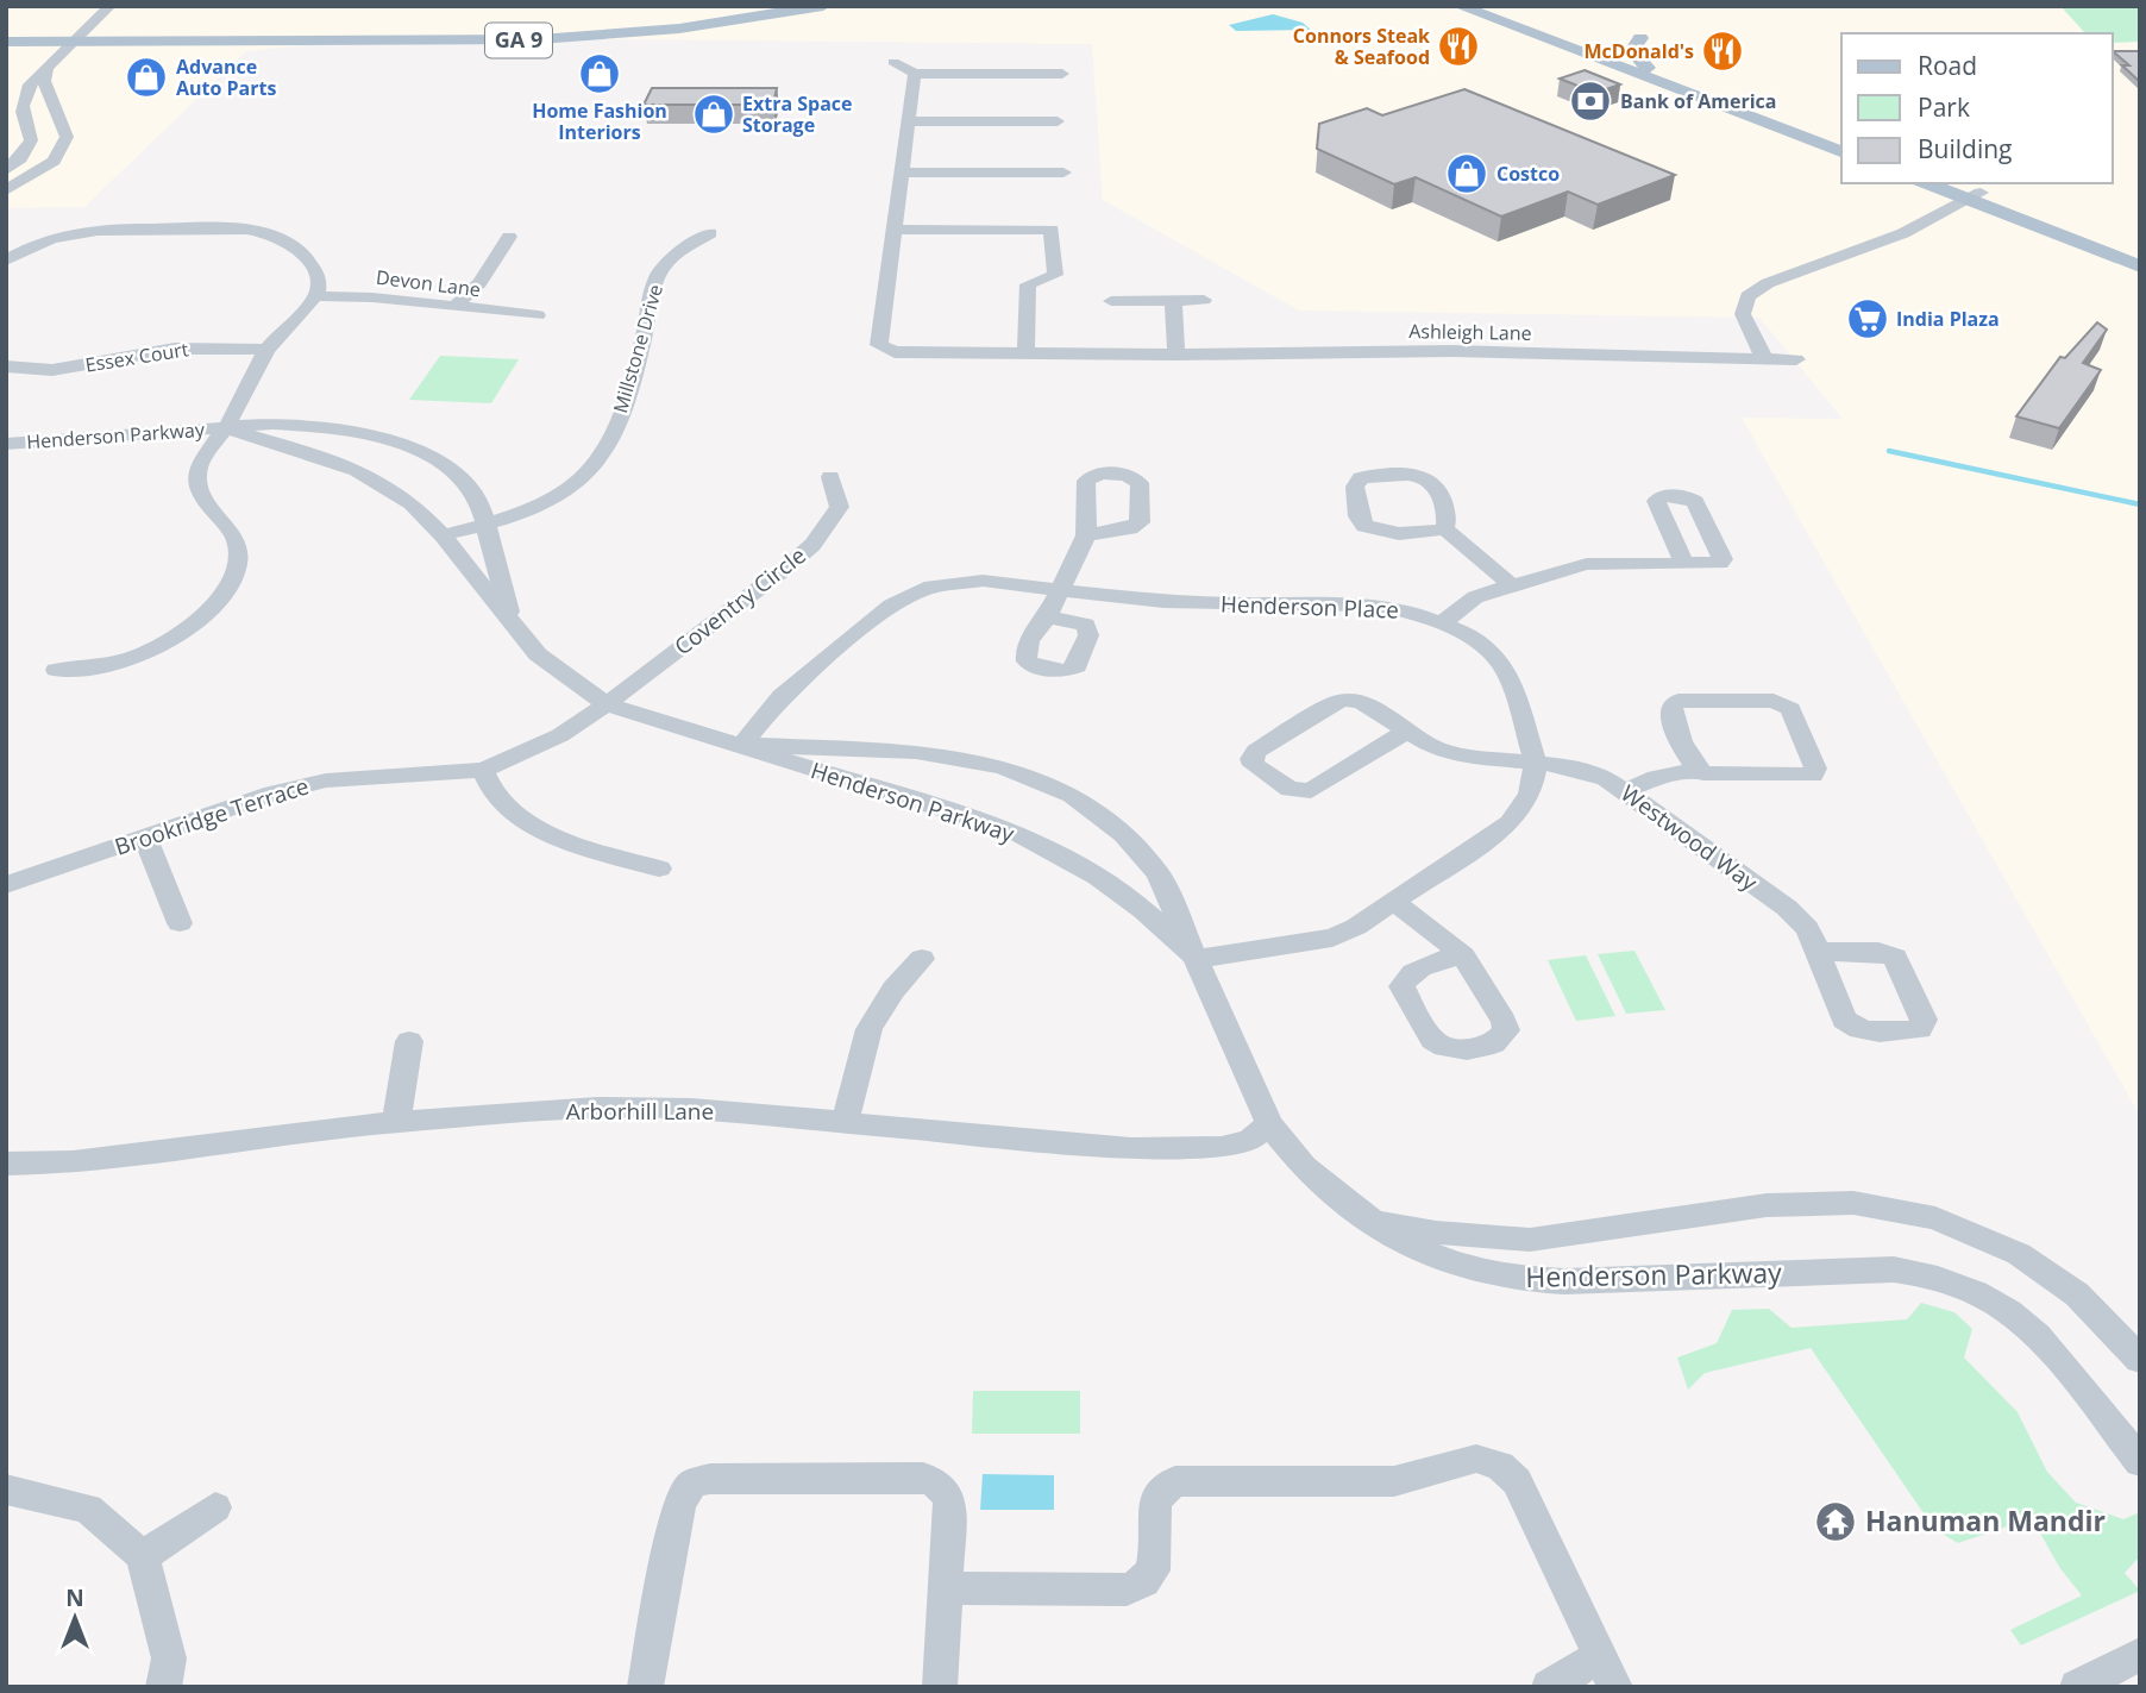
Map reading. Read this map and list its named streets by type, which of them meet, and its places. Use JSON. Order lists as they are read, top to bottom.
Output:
{
  "streets": {
    "main road": ["GA 9"],
    "street": [
      "Devon Lane",
      "Ashleigh Lane",
      "Millstone Drive",
      "Essex Court",
      "Henderson Parkway",
      "Coventry Circle",
      "Henderson Place",
      "Brookridge Terrace",
      "Westwood Way",
      "Arborhill Lane"
    ]
  },
  "crossings": [
    ["Millstone Drive", "Henderson Parkway"],
    ["Henderson Parkway", "Coventry Circle"],
    ["Henderson Parkway", "Henderson Place"],
    ["Henderson Parkway", "Brookridge Terrace"],
    ["Henderson Parkway", "Arborhill Lane"],
    ["Coventry Circle", "Brookridge Terrace"],
    ["Henderson Place", "Westwood Way"]
  ],
  "places": {
    "restaurant": ["Connors Steak & Seafood", "McDonald's"],
    "shop": [
      "Home Fashion Interiors",
      "Advance Auto Parts",
      "Extra Space Storage",
      "Costco"
    ],
    "bank": ["Bank of America"],
    "supermarket": ["India Plaza"],
    "temple": ["Hanuman Mandir"]
  },
  "legend": ["Road", "Park", "Building"],
  "north": "top"
}
